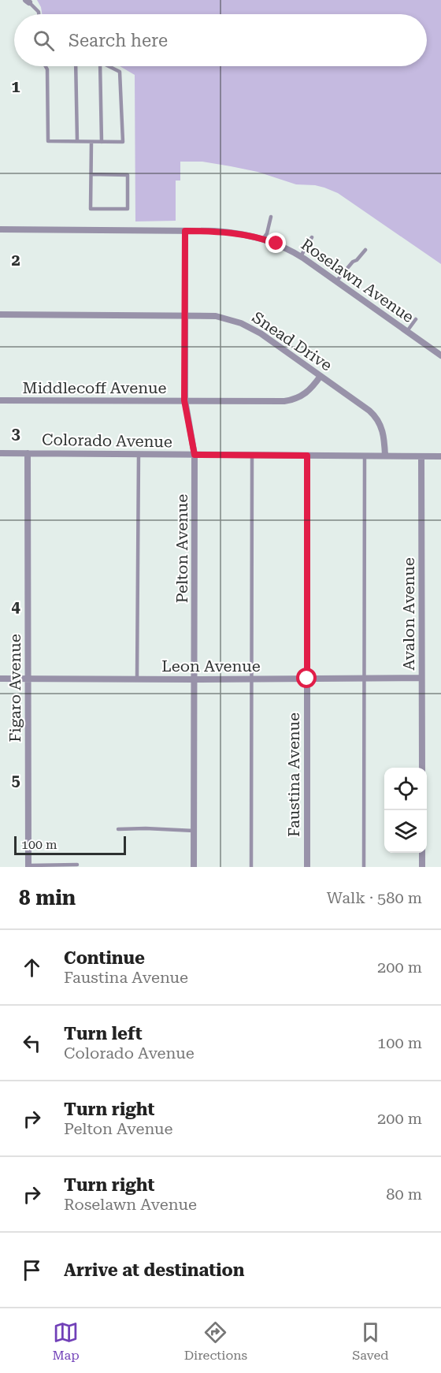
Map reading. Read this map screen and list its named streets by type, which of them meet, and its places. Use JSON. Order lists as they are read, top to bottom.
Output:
{
  "streets": {
    "street": [
      "Roselawn Avenue",
      "Snead Drive",
      "Middlecoff Avenue",
      "Colorado Avenue",
      "Pelton Avenue",
      "Avalon Avenue",
      "Leon Avenue",
      "Figaro Avenue",
      "Faustina Avenue"
    ]
  },
  "crossings": [
    ["Roselawn Avenue", "Pelton Avenue"],
    ["Snead Drive", "Middlecoff Avenue"],
    ["Snead Drive", "Colorado Avenue"],
    ["Snead Drive", "Pelton Avenue"],
    ["Middlecoff Avenue", "Pelton Avenue"],
    ["Colorado Avenue", "Pelton Avenue"],
    ["Colorado Avenue", "Avalon Avenue"],
    ["Colorado Avenue", "Figaro Avenue"],
    ["Colorado Avenue", "Faustina Avenue"],
    ["Pelton Avenue", "Leon Avenue"],
    ["Avalon Avenue", "Leon Avenue"],
    ["Leon Avenue", "Figaro Avenue"],
    ["Leon Avenue", "Faustina Avenue"]
  ],
  "scale_bar": "100 m",
  "page": {
    "search": "Search here",
    "scale": "100 m",
    "heading": ["8 min", "Walk · 580 m"],
    "list": [
      ["Continue", "Faustina Avenue", "200 m"],
      ["Turn left", "Colorado Avenue", "100 m"],
      ["Turn right", "Pelton Avenue", "200 m"],
      ["Turn right", "Roselawn Avenue", "80 m"],
      "Arrive at destination"
    ],
    "nav": ["Map", "Directions", "Saved"]
  },
  "grid": {
    "rows": [
      "1",
      "2",
      "3",
      "4",
      "5"
    ]
  }
}
